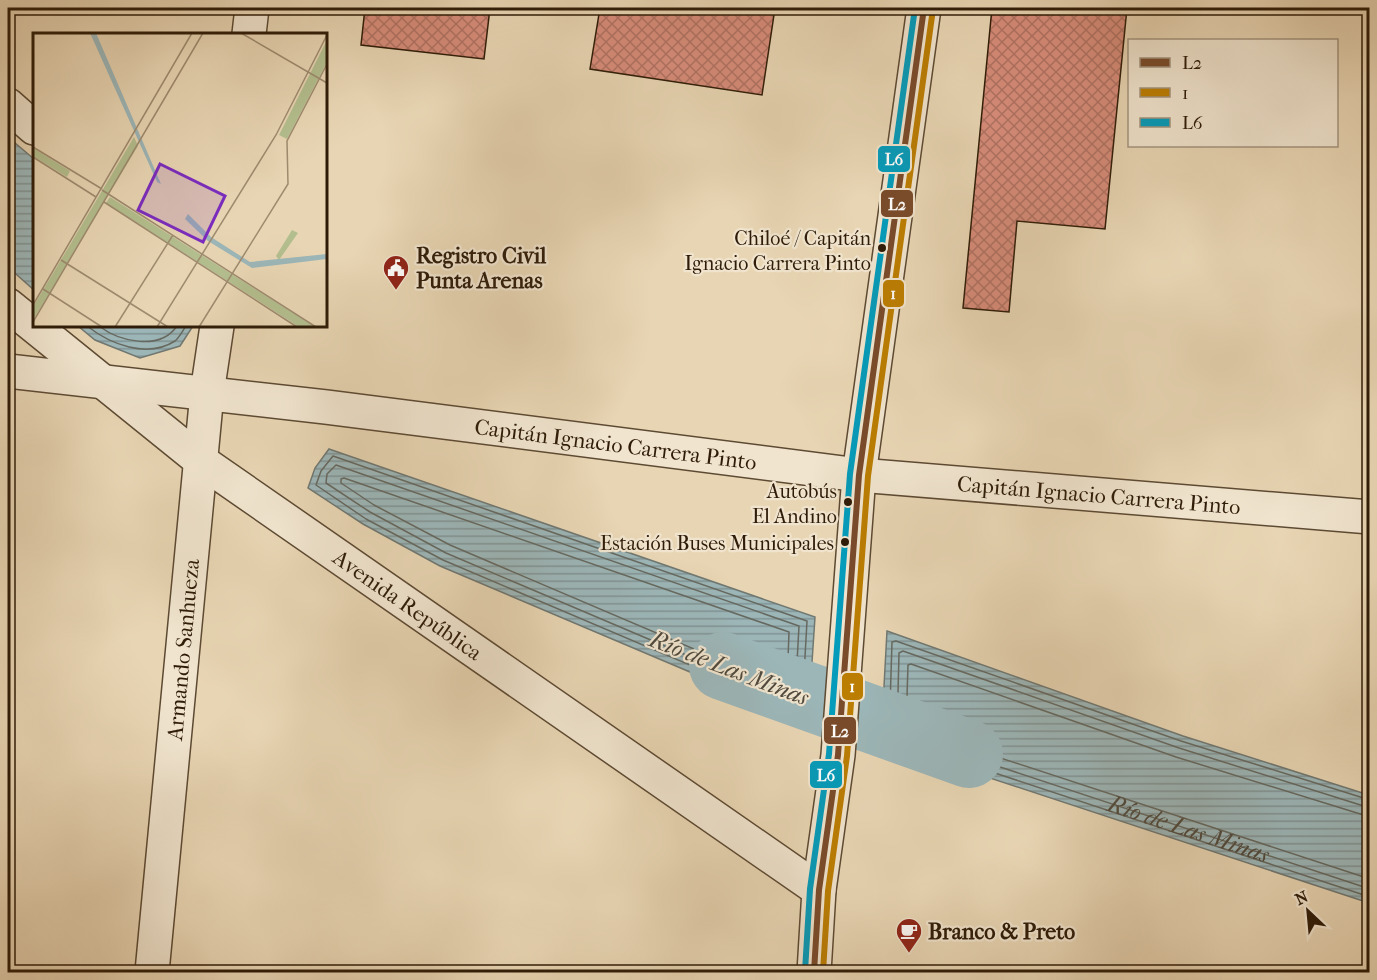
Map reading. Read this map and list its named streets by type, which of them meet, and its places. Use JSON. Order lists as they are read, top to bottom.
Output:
{
  "streets": {
    "street": ["Capitán Ignacio Carrera Pinto", "Avenida República", "Armando Sanhueza"]
  },
  "crossings": [
    ["Capitán Ignacio Carrera Pinto", "Avenida República"],
    ["Capitán Ignacio Carrera Pinto", "Armando Sanhueza"],
    ["Avenida República", "Armando Sanhueza"]
  ],
  "water": ["Río de Las Minas"],
  "places": {
    "other": ["Chiloé / Capitán Ignacio Carrera Pinto", "Autobús El Andino", "Estación Buses Municipales"],
    "public building": ["Registro Civil Punta Arenas"],
    "cafe": ["Branco & Preto"]
  },
  "lines": ["transit line L2", "transit line L6", "transit line 1"],
  "legend": ["L2", "1", "L6"],
  "north": "top left"
}
